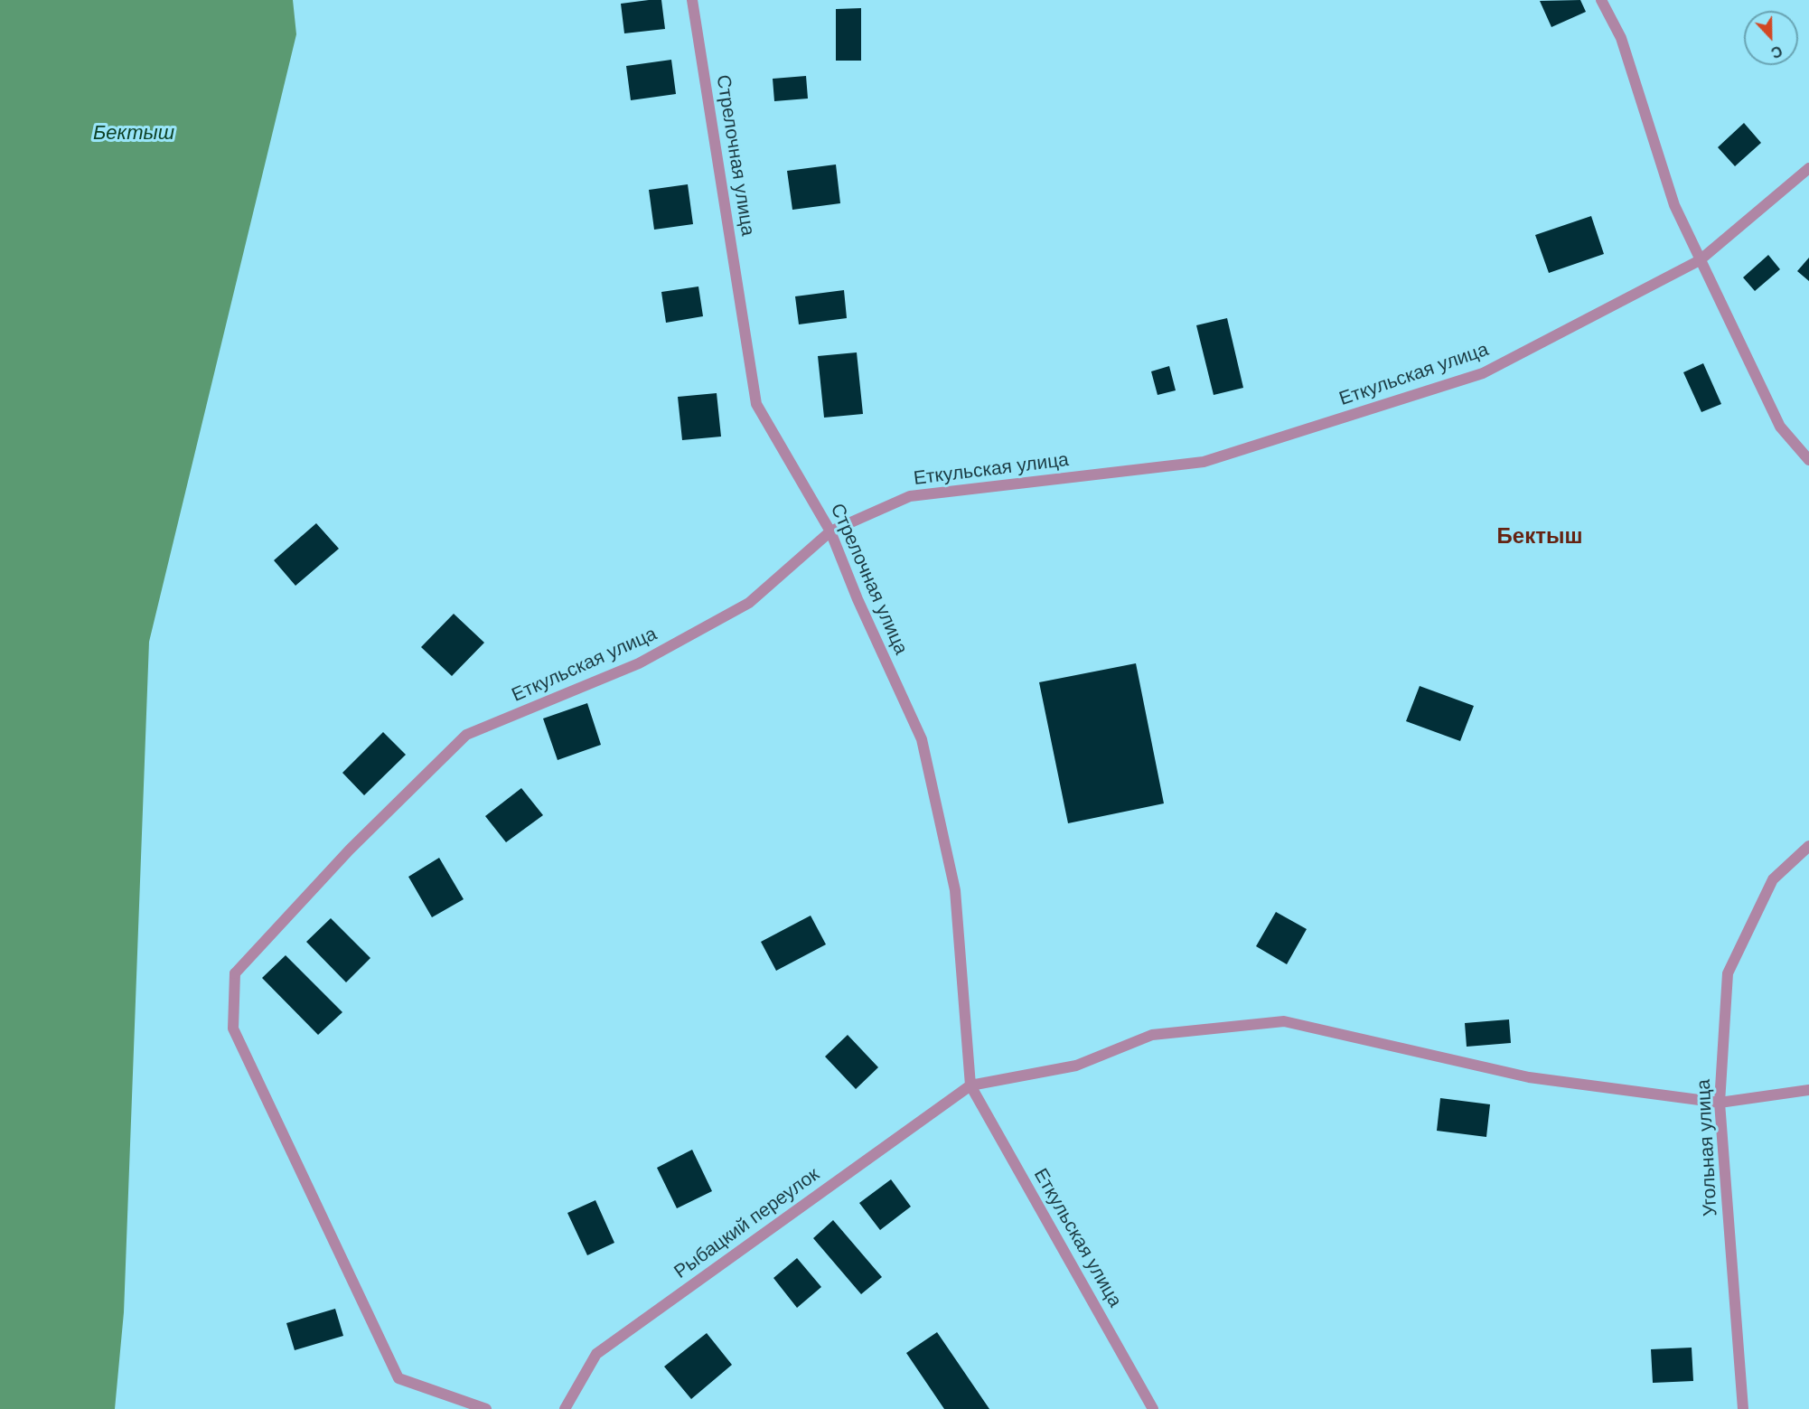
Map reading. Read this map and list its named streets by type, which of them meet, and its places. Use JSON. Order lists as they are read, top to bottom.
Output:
{
  "streets": {
    "street": [
      "Стрелочная улица",
      "Еткульская улица",
      "Угольная улица",
      "Рыбацкий переулок"
    ]
  },
  "crossings": [
    ["Стрелочная улица", "Еткульская улица"],
    ["Стрелочная улица", "Рыбацкий переулок"],
    ["Еткульская улица", "Рыбацкий переулок"]
  ],
  "districts": ["Бектыш"],
  "water": ["Бектыш"],
  "north": "bottom"
}
